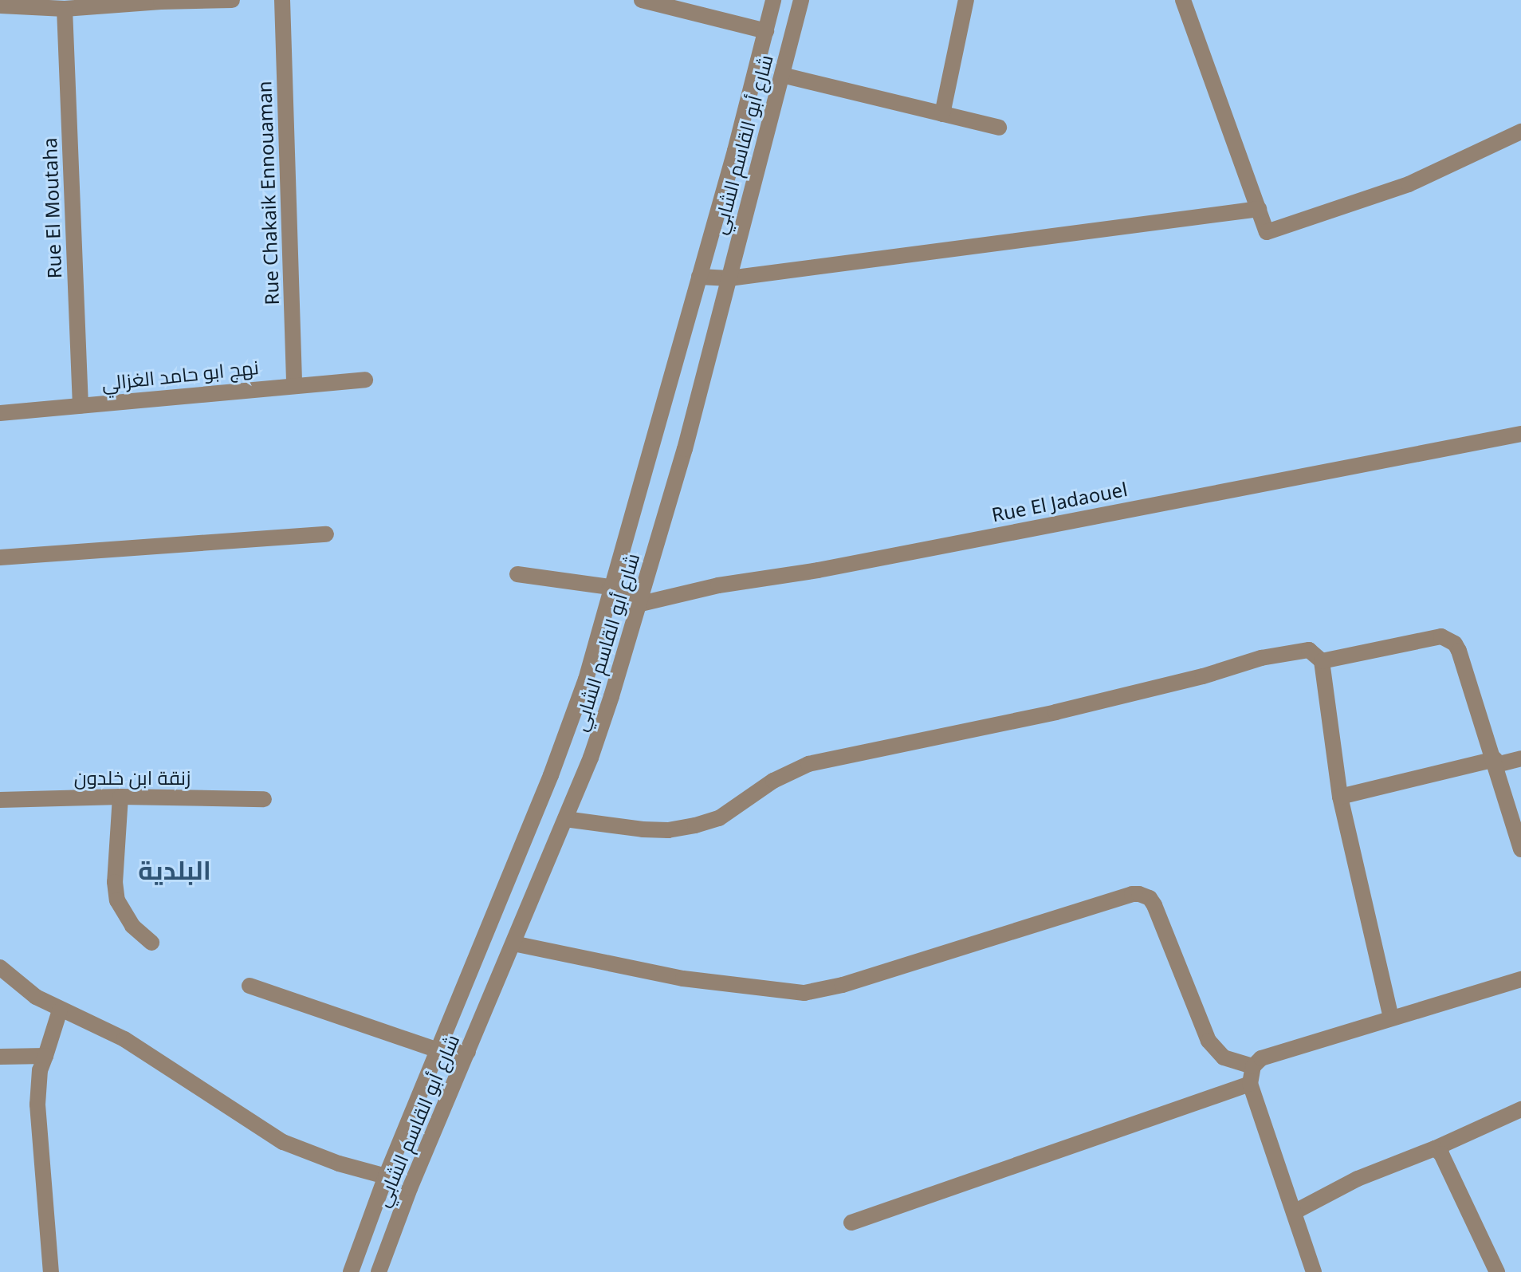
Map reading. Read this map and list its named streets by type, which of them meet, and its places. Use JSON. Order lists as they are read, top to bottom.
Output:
{
  "streets": {
    "street": [
      "شارع أبو القاسم الشابي",
      "Rue Chakaik Ennouaman",
      "Rue El Moutaha",
      "نهج ابو حامد الغزالي",
      "Rue El Jadaouel",
      "زنقة ابن خلدون"
    ]
  },
  "crossings": [
    ["شارع أبو القاسم الشابي", "Rue El Jadaouel"],
    ["Rue Chakaik Ennouaman", "نهج ابو حامد الغزالي"],
    ["Rue El Moutaha", "نهج ابو حامد الغزالي"]
  ],
  "districts": ["البلدية"]
}
